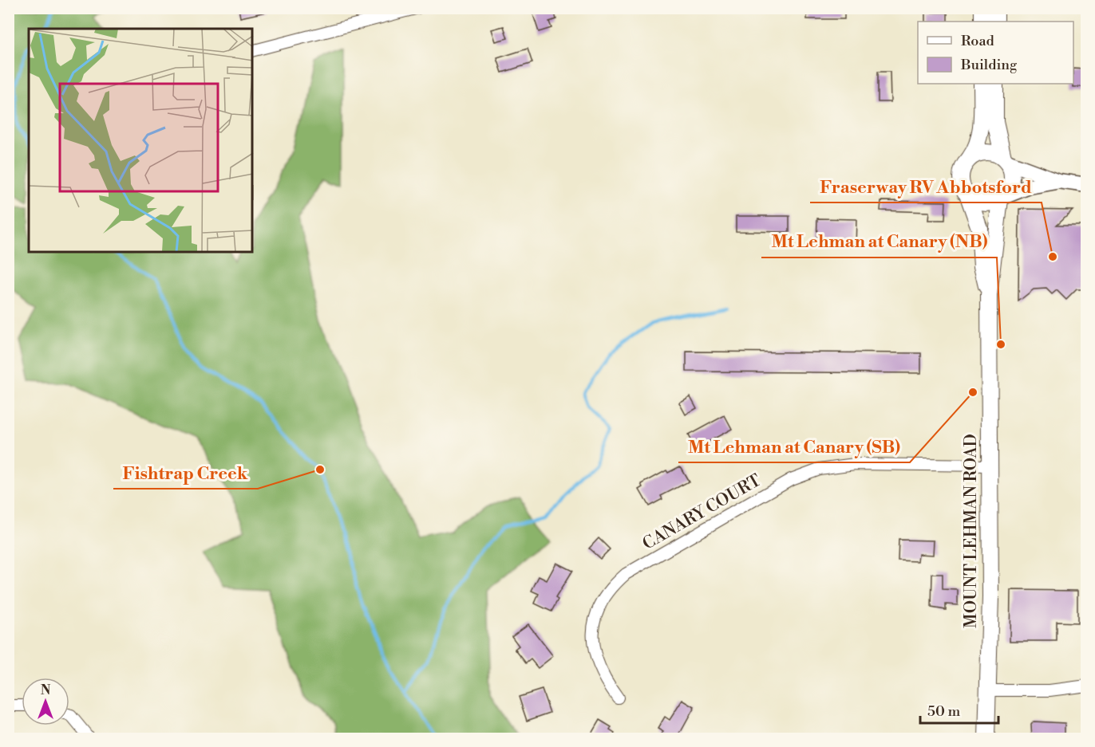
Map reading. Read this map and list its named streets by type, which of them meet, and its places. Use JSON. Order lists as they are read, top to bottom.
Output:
{
  "streets": {
    "main road": ["MOUNT LEHMAN ROAD"],
    "street": ["CANARY COURT"]
  },
  "crossings": [
    ["CANARY COURT", "MOUNT LEHMAN ROAD"]
  ],
  "places": [
    "Fraserway RV Abbotsford",
    "Mt Lehman at Canary (NB)",
    "Mt Lehman at Canary (SB)",
    "Fishtrap Creek"
  ],
  "legend": ["Road", "Building"],
  "scale_bar": "50 m",
  "north": "top"
}
